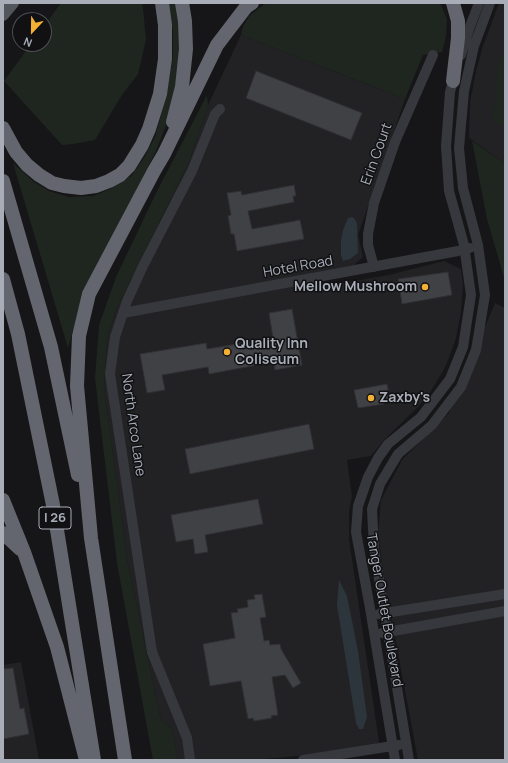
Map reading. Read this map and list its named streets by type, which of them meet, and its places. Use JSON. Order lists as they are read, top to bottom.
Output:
{
  "streets": {
    "highway": ["I 26"],
    "street": [
      "Erin Court",
      "Hotel Road",
      "North Arco Lane",
      "Tanger Outlet Boulevard"
    ]
  },
  "crossings": [
    ["Erin Court", "Hotel Road"],
    ["Hotel Road", "North Arco Lane"],
    ["Hotel Road", "Tanger Outlet Boulevard"]
  ],
  "places": ["Mellow Mushroom", "Quality Inn Coliseum", "Zaxby's"],
  "north": "bottom"
}
